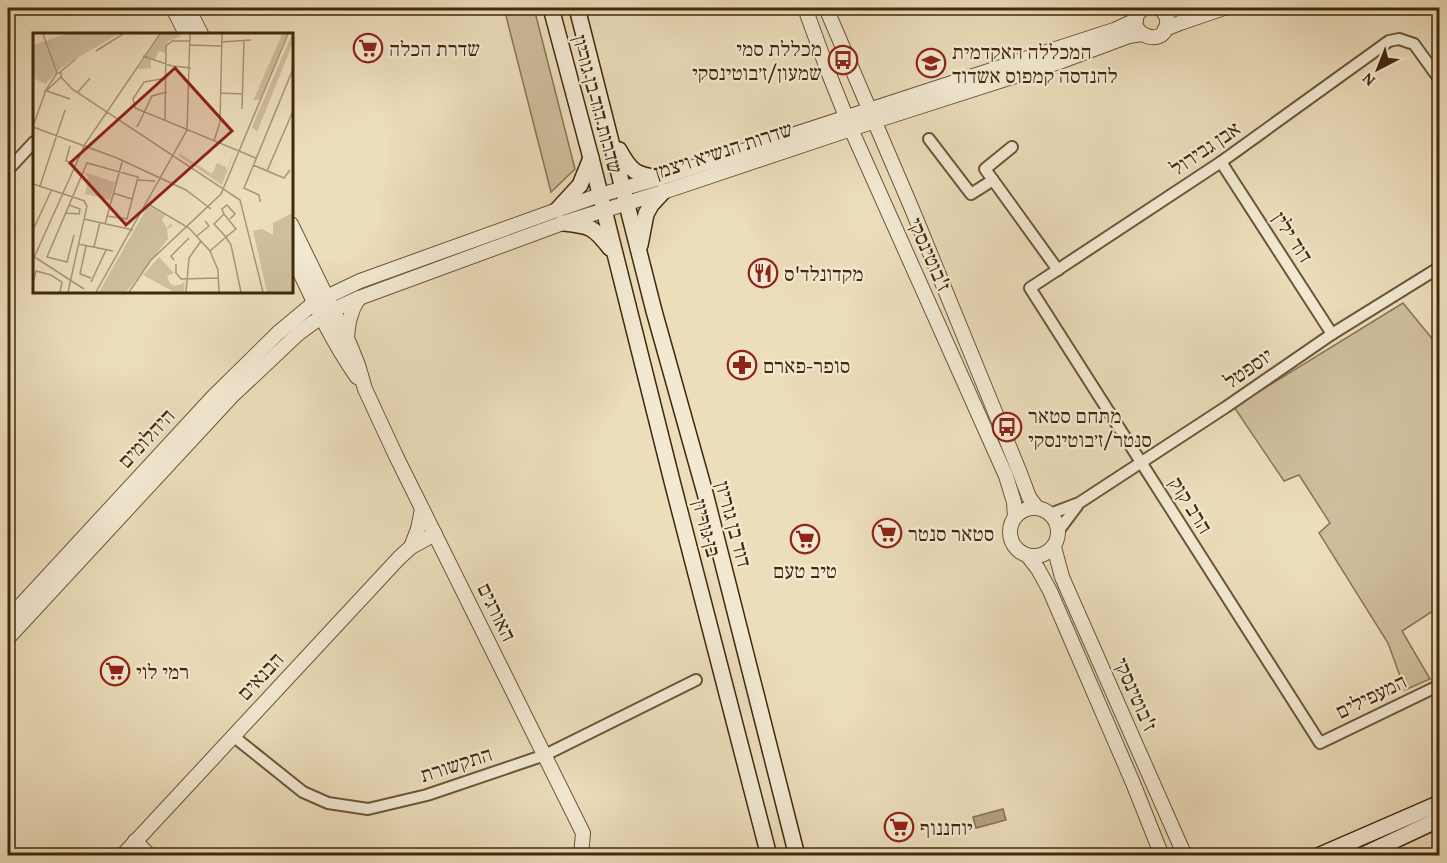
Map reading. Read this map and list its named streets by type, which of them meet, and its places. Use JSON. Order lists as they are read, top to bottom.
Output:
{
  "streets": {
    "main road": ["שדרות דוד בן גוריון", "דוד בן גוריון", "בן גוריון"],
    "street": [
      "אבן גבירול",
      "שדרות הנשיא ויצמן",
      "דוד ילין",
      "ז'בוטינסקי",
      "יוספטל",
      "היהלומים",
      "הרב קוק",
      "האורגים",
      "הבנאים",
      "המעפילים",
      "התקשורת"
    ]
  },
  "crossings": [
    ["שדרות דוד בן גוריון", "שדרות הנשיא ויצמן"],
    ["שדרות דוד בן גוריון", "דוד בן גוריון"],
    ["שדרות דוד בן גוריון", "בן גוריון"],
    ["אבן גבירול", "דוד ילין"],
    ["אבן גבירול", "הרב קוק"],
    ["שדרות הנשיא ויצמן", "ז'בוטינסקי"],
    ["שדרות הנשיא ויצמן", "היהלומים"],
    ["שדרות הנשיא ויצמן", "דוד בן גוריון"],
    ["שדרות הנשיא ויצמן", "בן גוריון"],
    ["שדרות הנשיא ויצמן", "האורגים"],
    ["דוד ילין", "יוספטל"],
    ["ז'בוטינסקי", "יוספטל"],
    ["יוספטל", "הרב קוק"],
    ["היהלומים", "האורגים"],
    ["הרב קוק", "המעפילים"],
    ["האורגים", "הבנאים"],
    ["האורגים", "התקשורת"],
    ["הבנאים", "התקשורת"]
  ],
  "places": {
    "supermarket": [
      "שדרת הכלה",
      "סטאר סנטר",
      "טיב טעם",
      "רמי לוי",
      "יוחננוף"
    ],
    "bus stop": ["מכללת סמי שמעון/ז׳בוטינסקי", "מתחם סטאר סנטר/ז׳בוטינסקי"],
    "school or university": ["המכללה האקדמית להנדסה קמפוס אשדוד"],
    "restaurant": ["מקדונלד'ס"],
    "pharmacy": ["סופר-פארם"]
  },
  "north": "bottom left"
}
